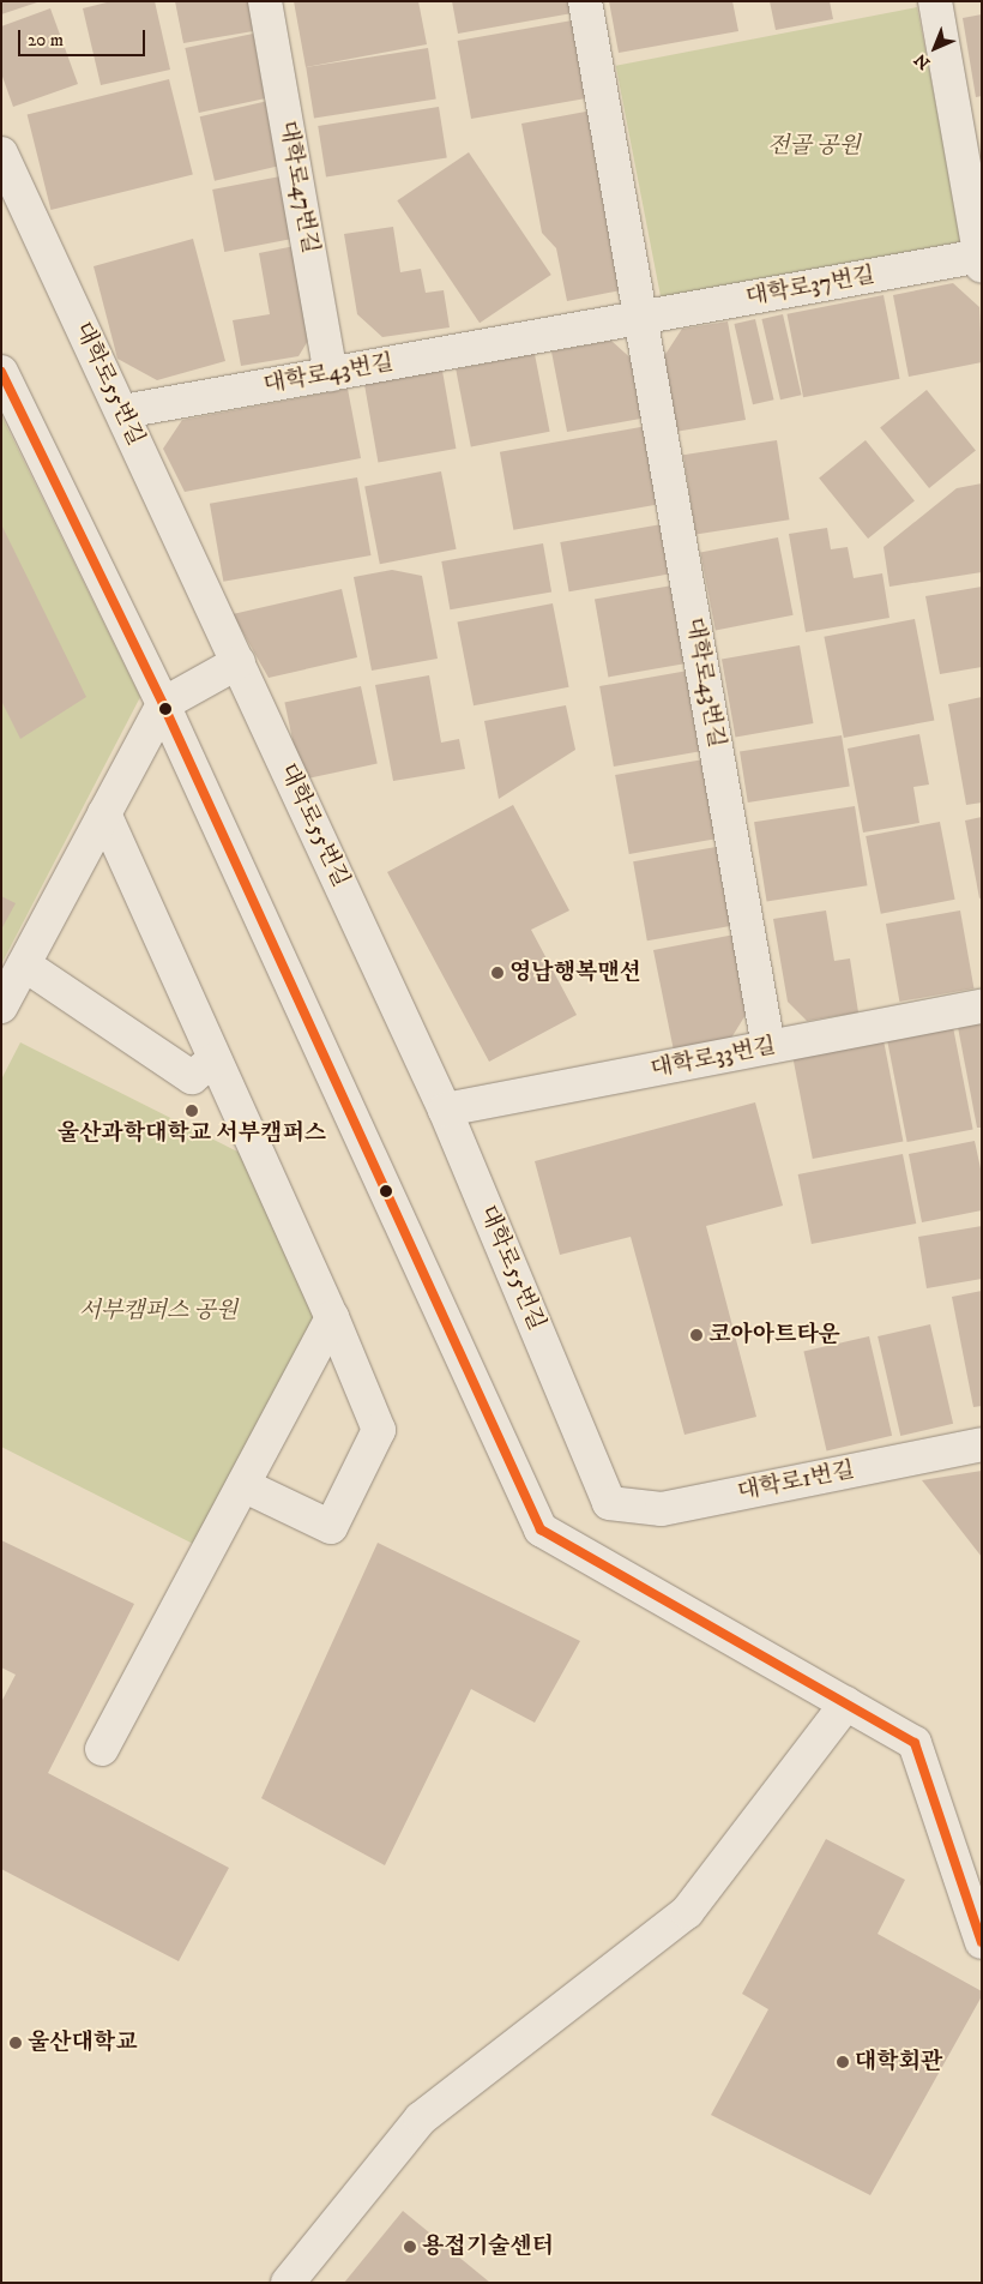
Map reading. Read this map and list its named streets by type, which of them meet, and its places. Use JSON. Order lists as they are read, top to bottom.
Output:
{
  "streets": {
    "street": [
      "대학로47번길",
      "대학로37번길",
      "대학로43번길",
      "대학로55번길",
      "대학로33번길",
      "대학로1번길"
    ]
  },
  "crossings": [
    ["대학로47번길", "대학로43번길"],
    ["대학로37번길", "대학로43번길"],
    ["대학로43번길", "대학로55번길"],
    ["대학로43번길", "대학로33번길"],
    ["대학로55번길", "대학로33번길"],
    ["대학로55번길", "대학로1번길"]
  ],
  "parks": ["전골 공원", "서부캠퍼스 공원"],
  "places": [
    "영남행복맨션",
    "울산과학대학교 서부캠퍼스",
    "코아아트타운",
    "울산대학교",
    "대학회관",
    "용접기술센터"
  ],
  "scale_bar": "20 m",
  "north": "bottom left"
}
